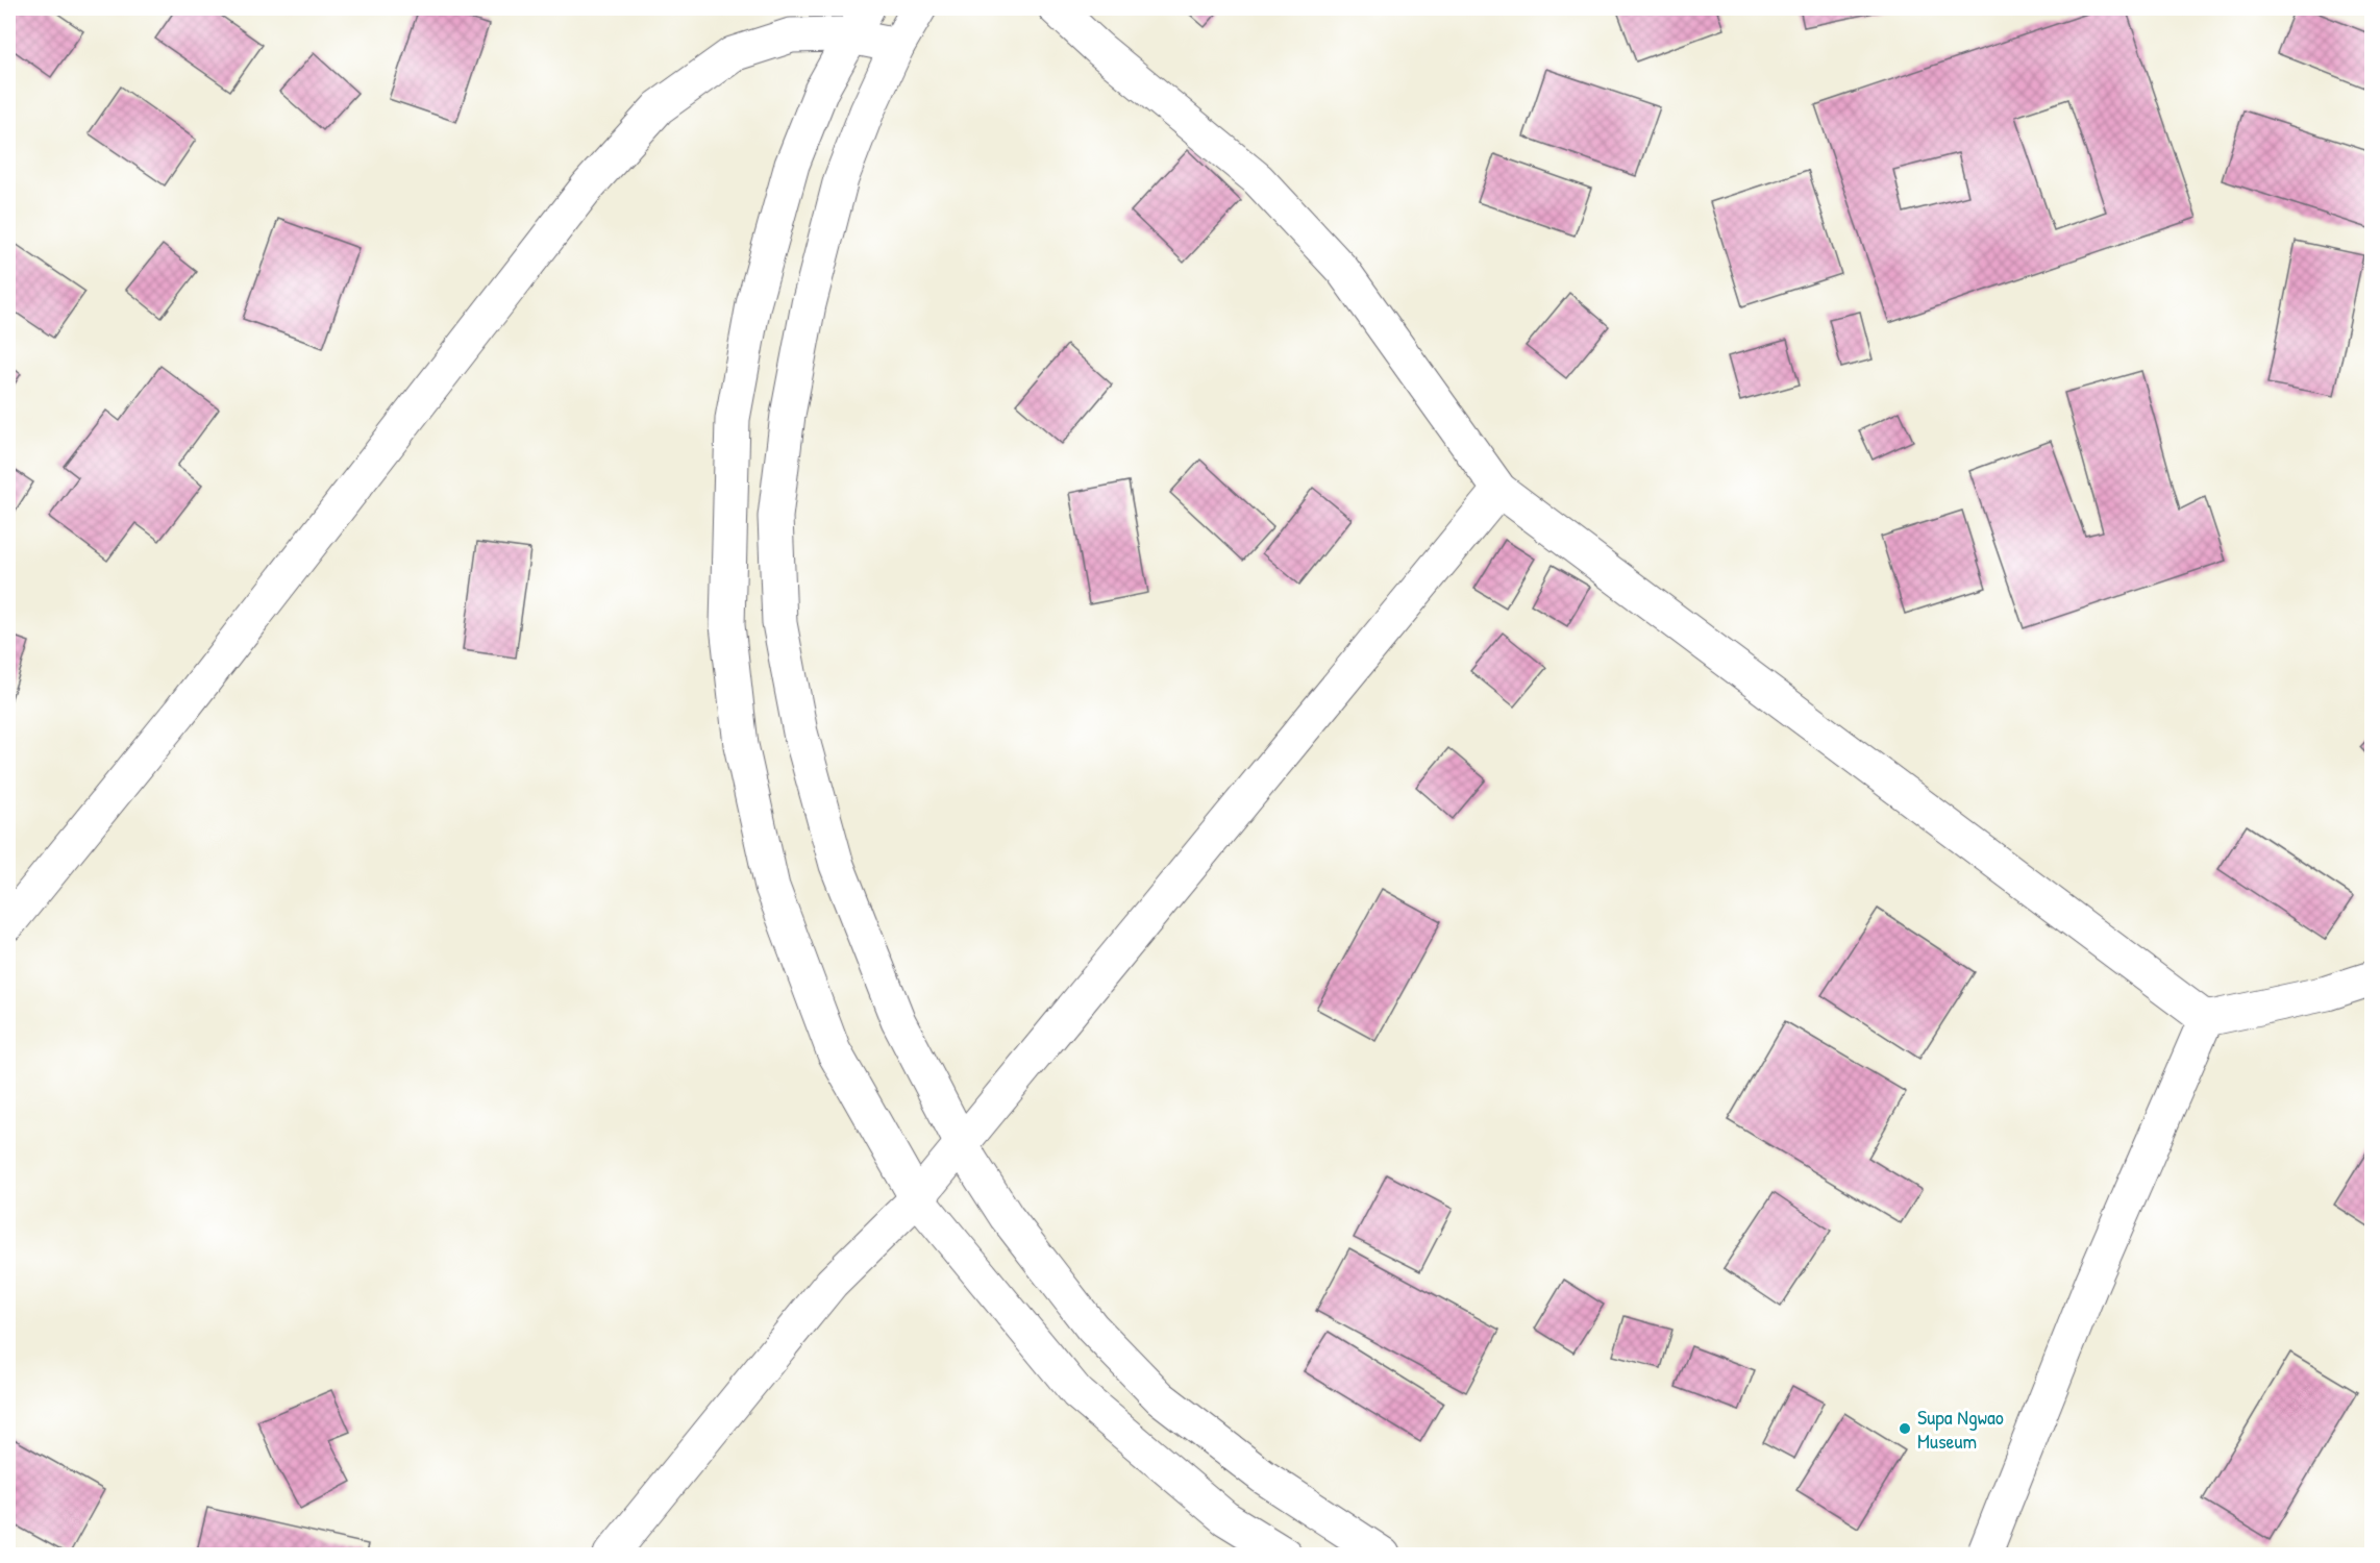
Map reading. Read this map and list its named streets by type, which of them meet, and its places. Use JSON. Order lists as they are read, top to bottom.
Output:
{
  "places": ["Supa Ngwao Museum"]
}
